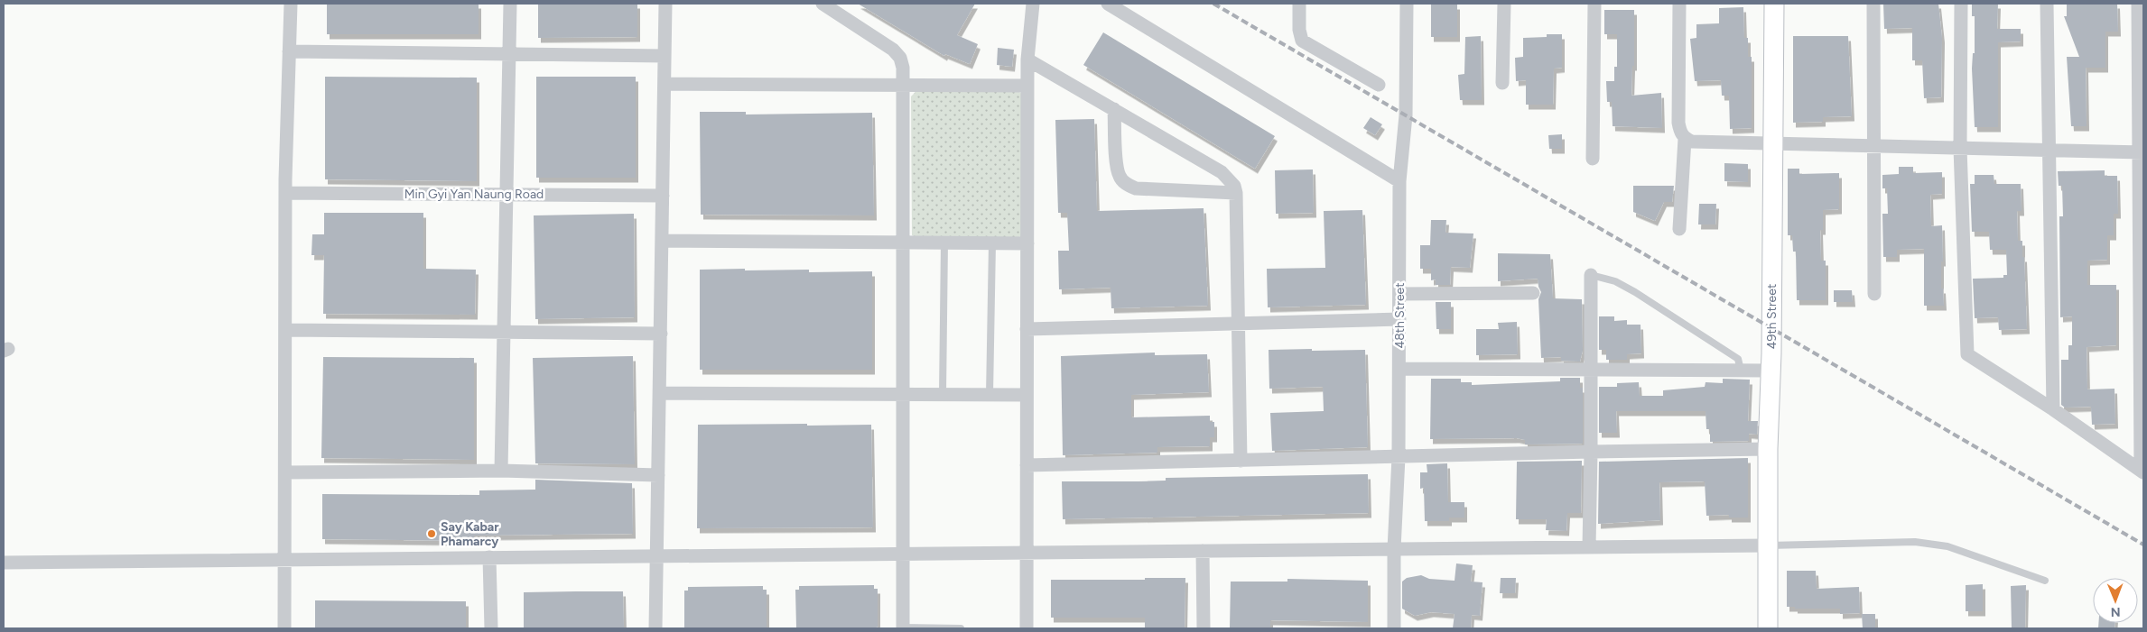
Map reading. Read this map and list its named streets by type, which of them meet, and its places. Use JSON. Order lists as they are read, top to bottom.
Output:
{
  "streets": {
    "main road": ["49th Street"],
    "street": ["Min Gyi Yan Naung Road", "48th Street"]
  },
  "places": ["Say Kabar Phamarcy"],
  "north": "bottom"
}
